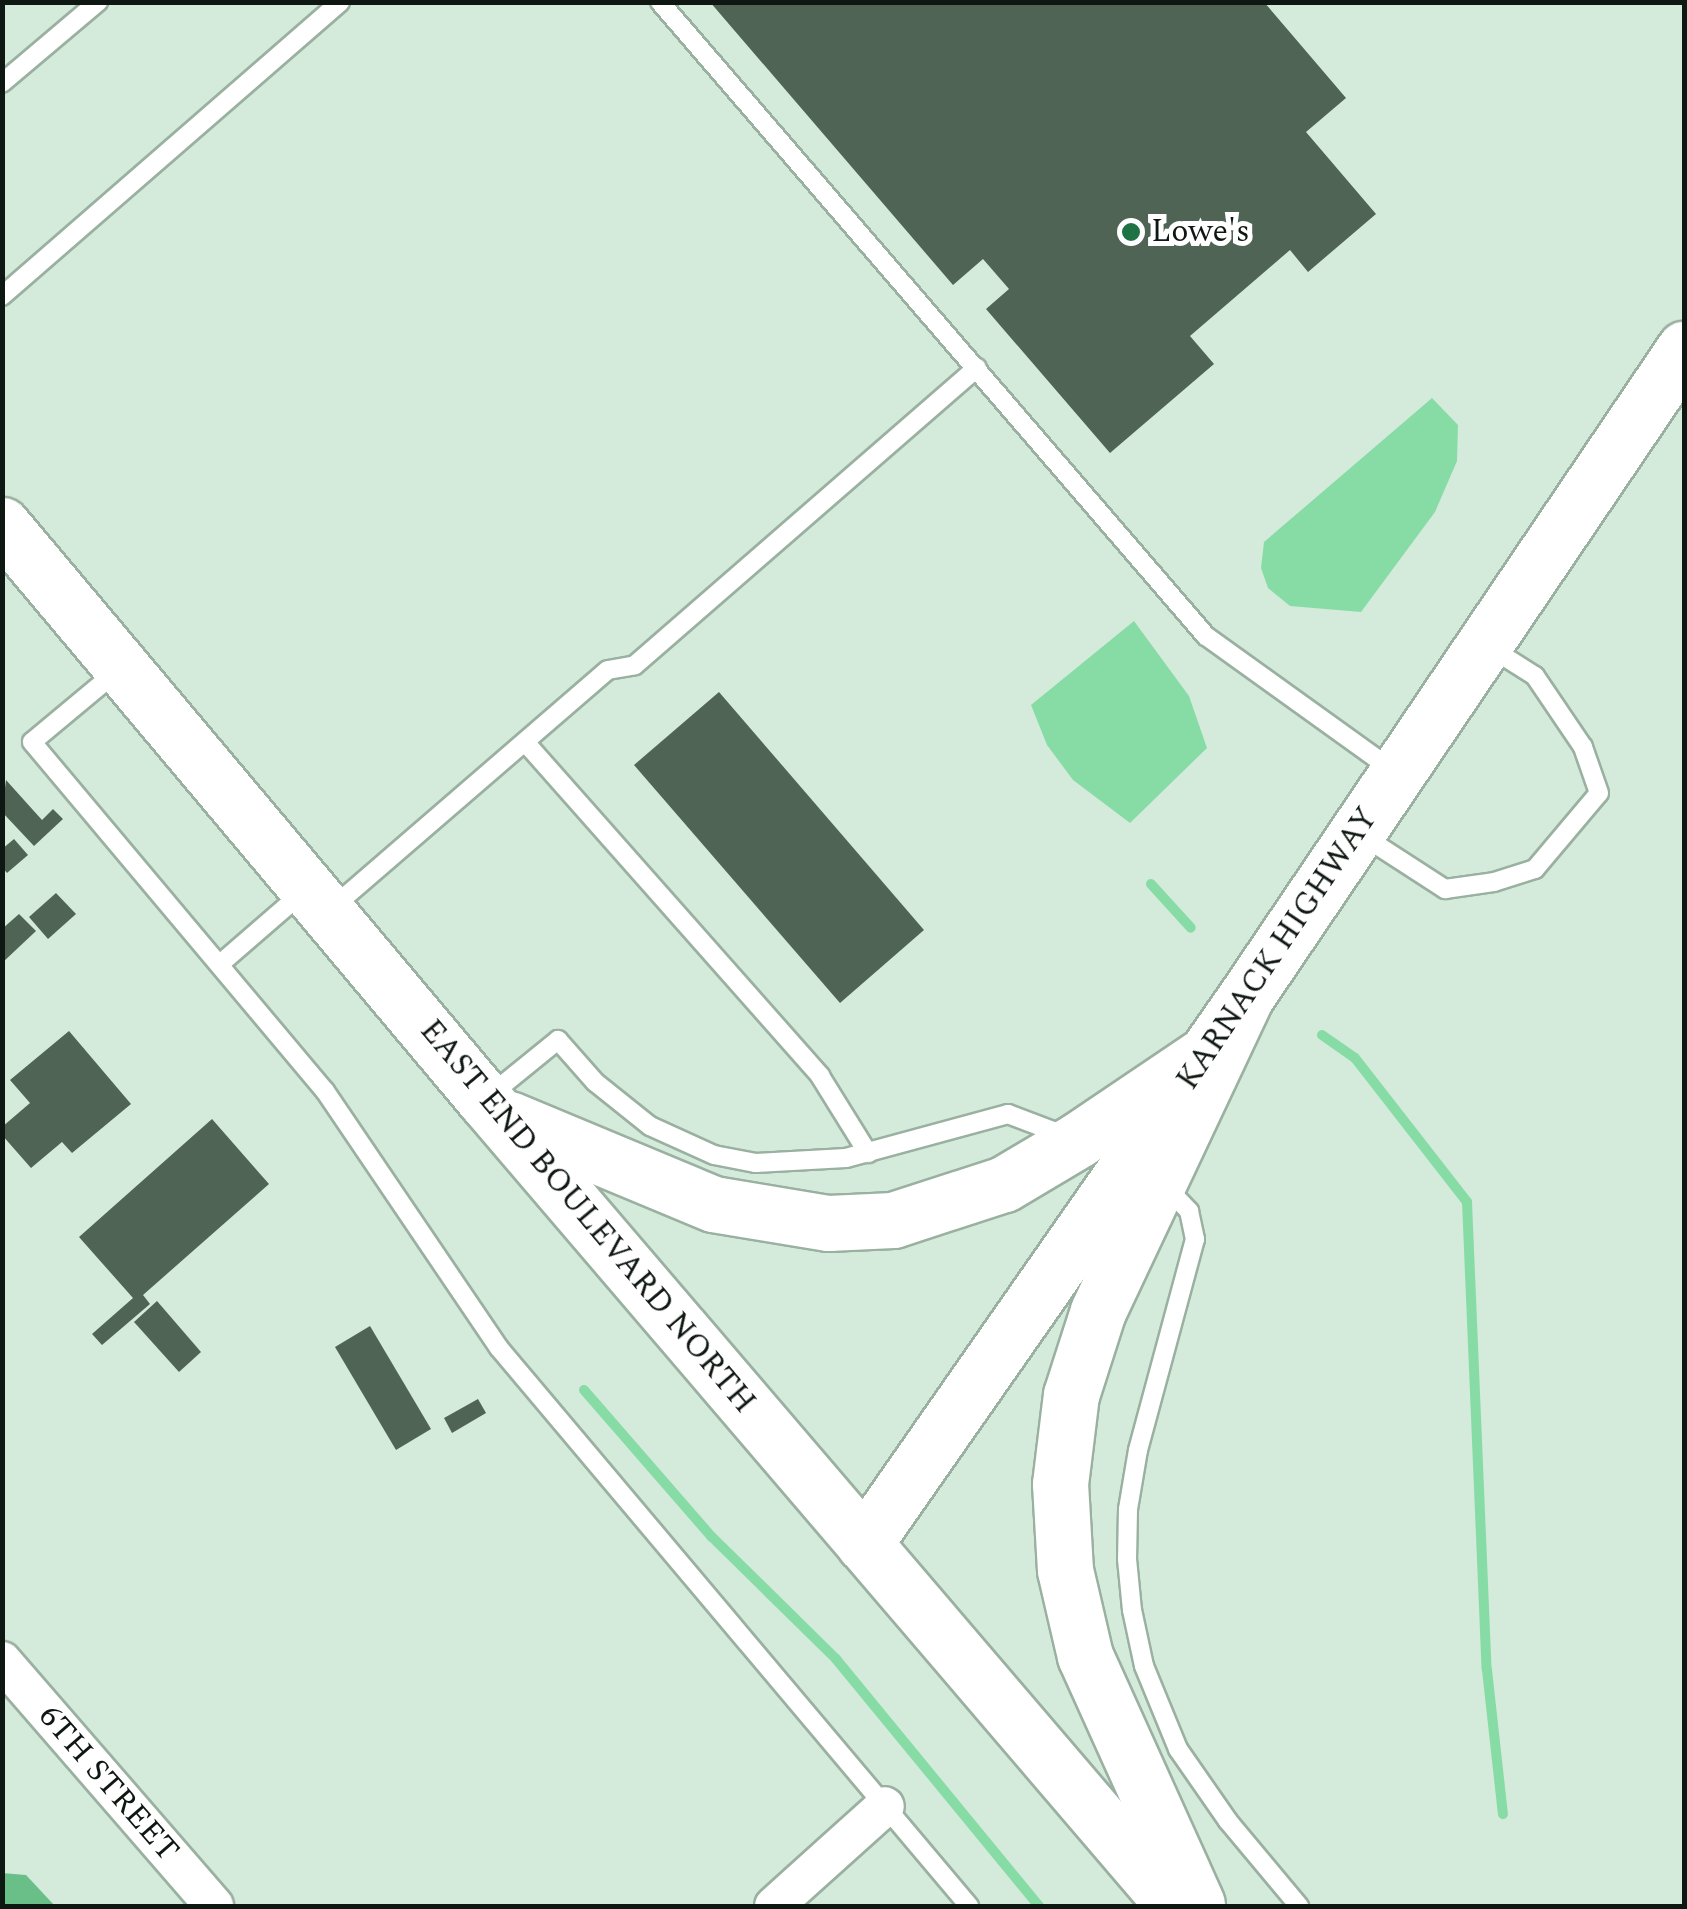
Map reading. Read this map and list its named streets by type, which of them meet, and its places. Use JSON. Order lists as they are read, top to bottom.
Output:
{
  "streets": {
    "main road": ["KARNACK HIGHWAY", "EAST END BOULEVARD NORTH"],
    "street": ["6TH STREET"]
  },
  "places": ["Lowe's"]
}
